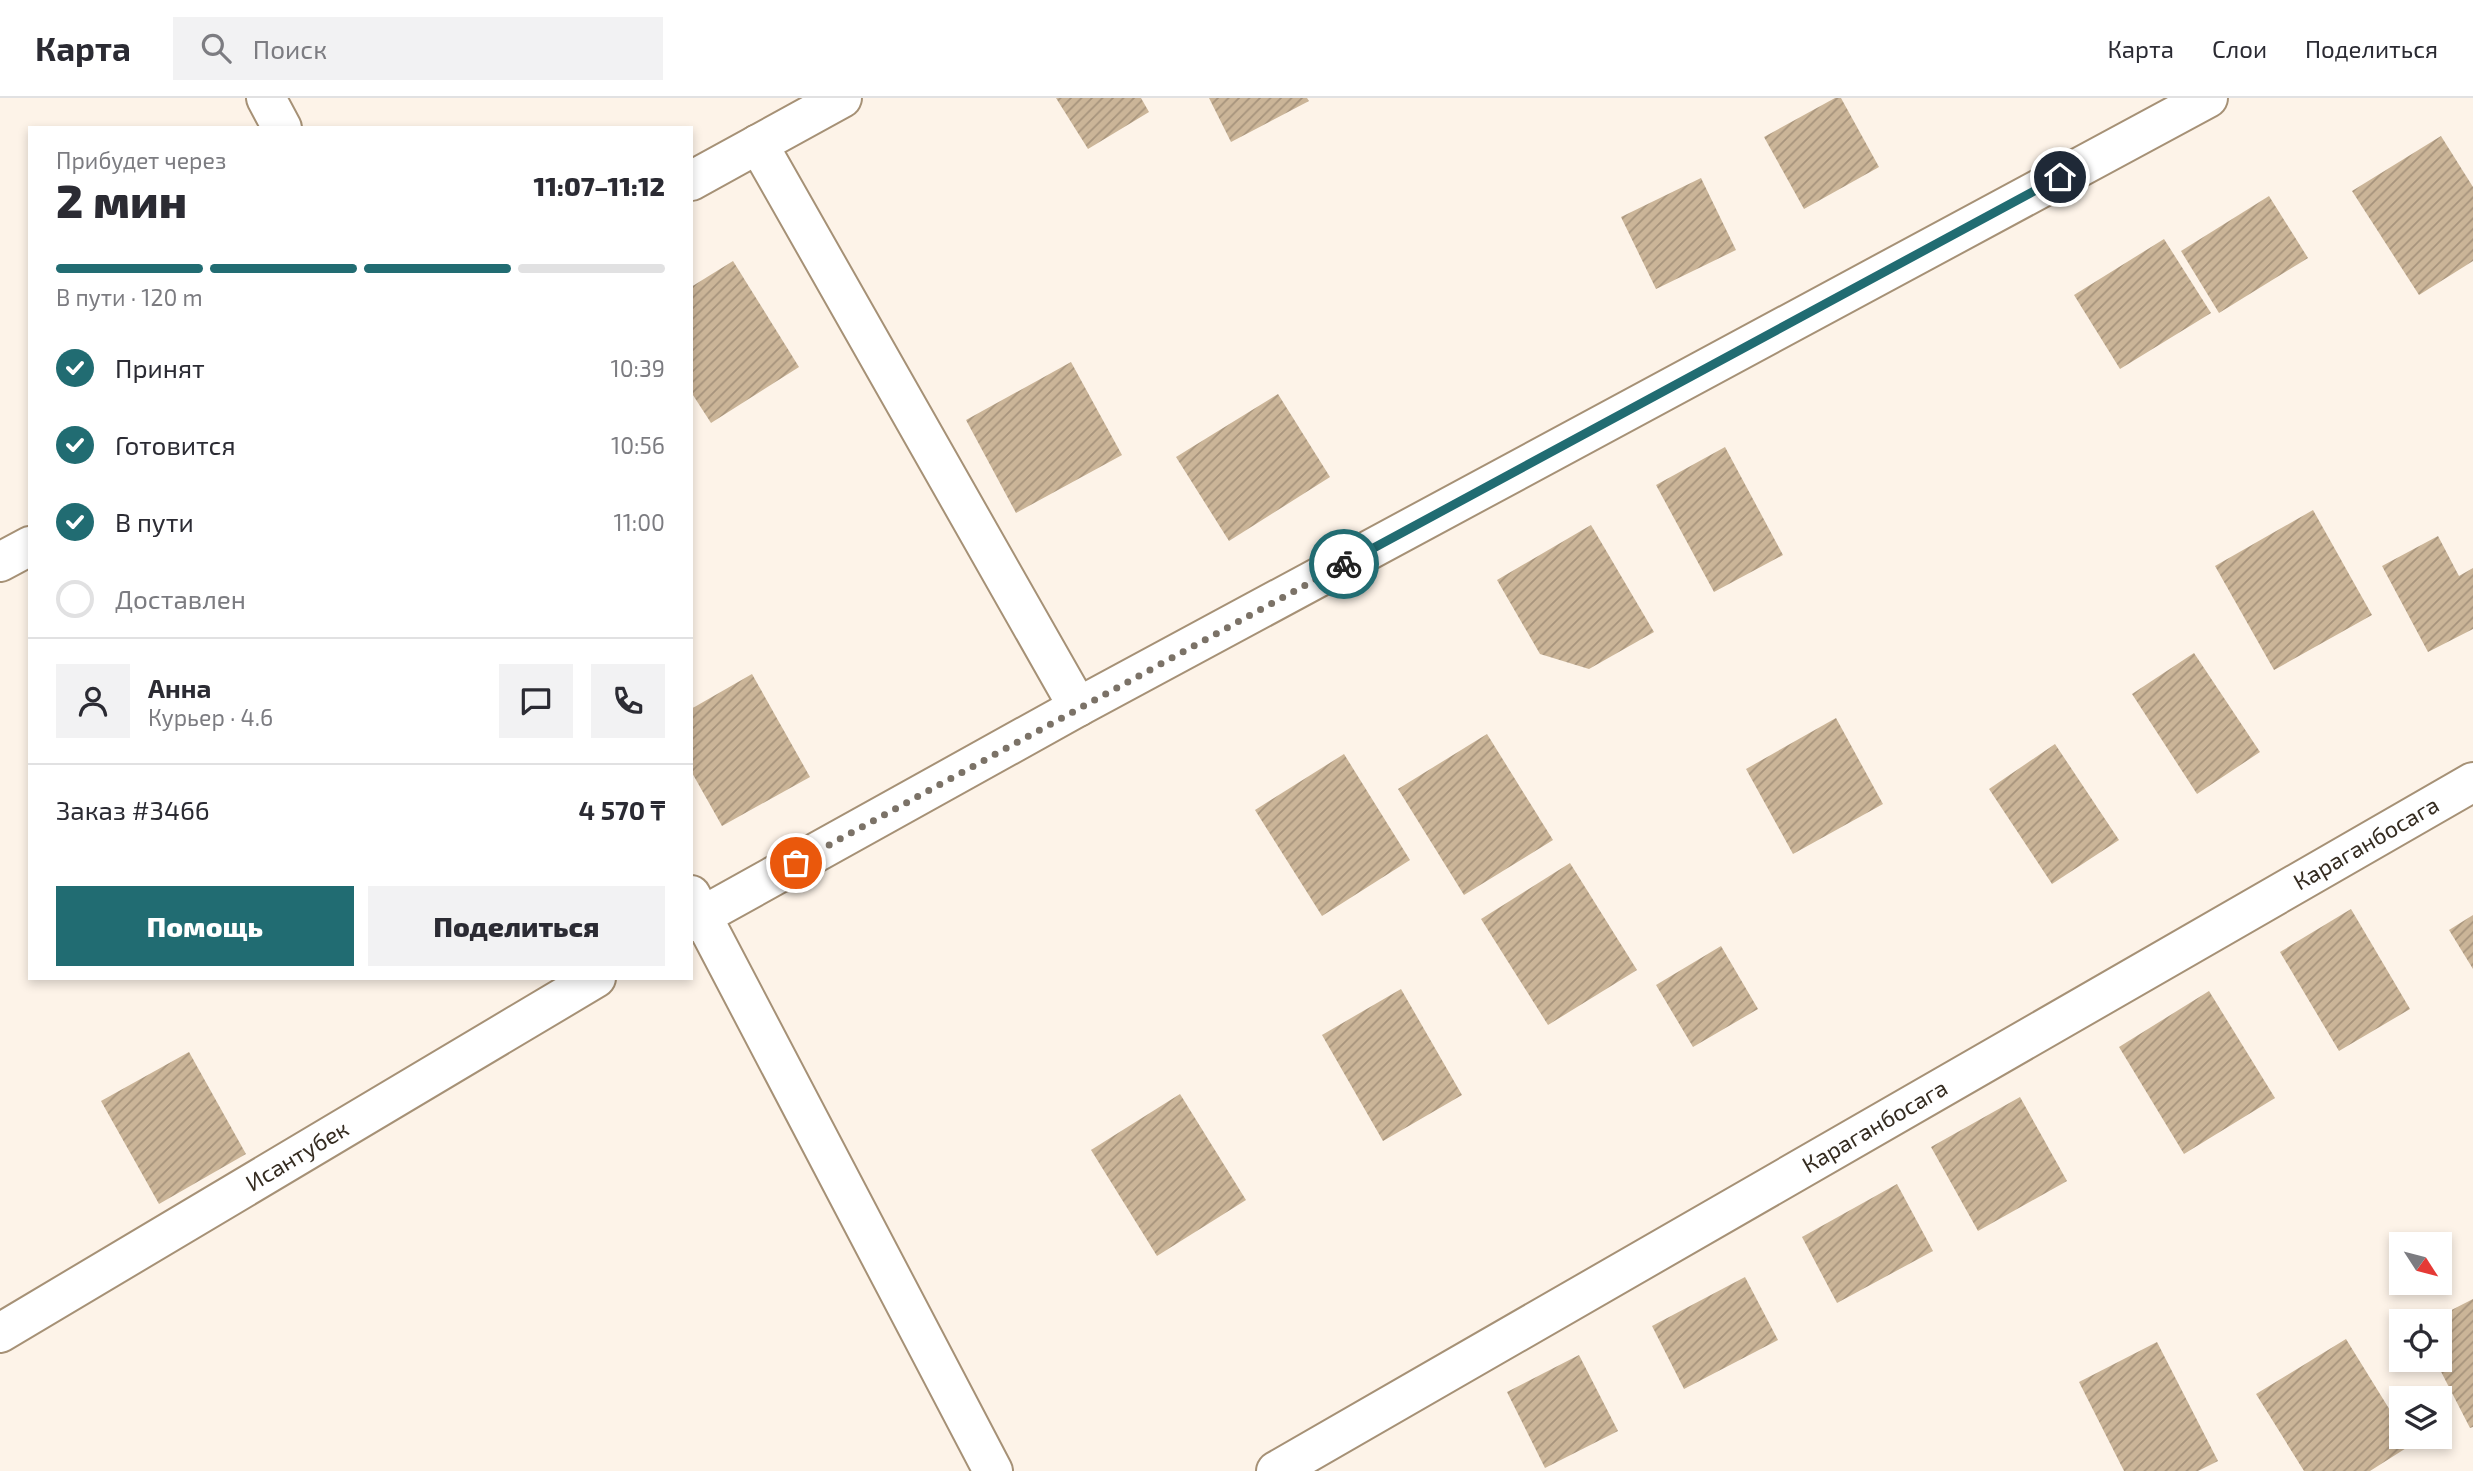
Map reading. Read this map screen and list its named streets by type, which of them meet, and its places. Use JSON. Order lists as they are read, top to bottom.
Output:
{
  "streets": {
    "street": ["Караганбосага", "Исантубек"]
  },
  "north": "bottom right",
  "page": {
    "header": "Карта",
    "search": "Поиск",
    "nav": ["Карта", "Слои", "Поделиться"],
    "heading": ["2 мин", "Прибудет через", "11:07–11:12"],
    "panel": [
      "Анна",
      "Курьер · 4.6",
      "Заказ #3466",
      "4 570 ₸"
    ],
    "bar": "В пути · 120 m",
    "list": [
      ["Принят", "10:39"],
      ["Готовится", "10:56"],
      ["В пути", "11:00"],
      "Доставлен"
    ],
    "buttons": ["Помощь", "Поделиться"]
  }
}
